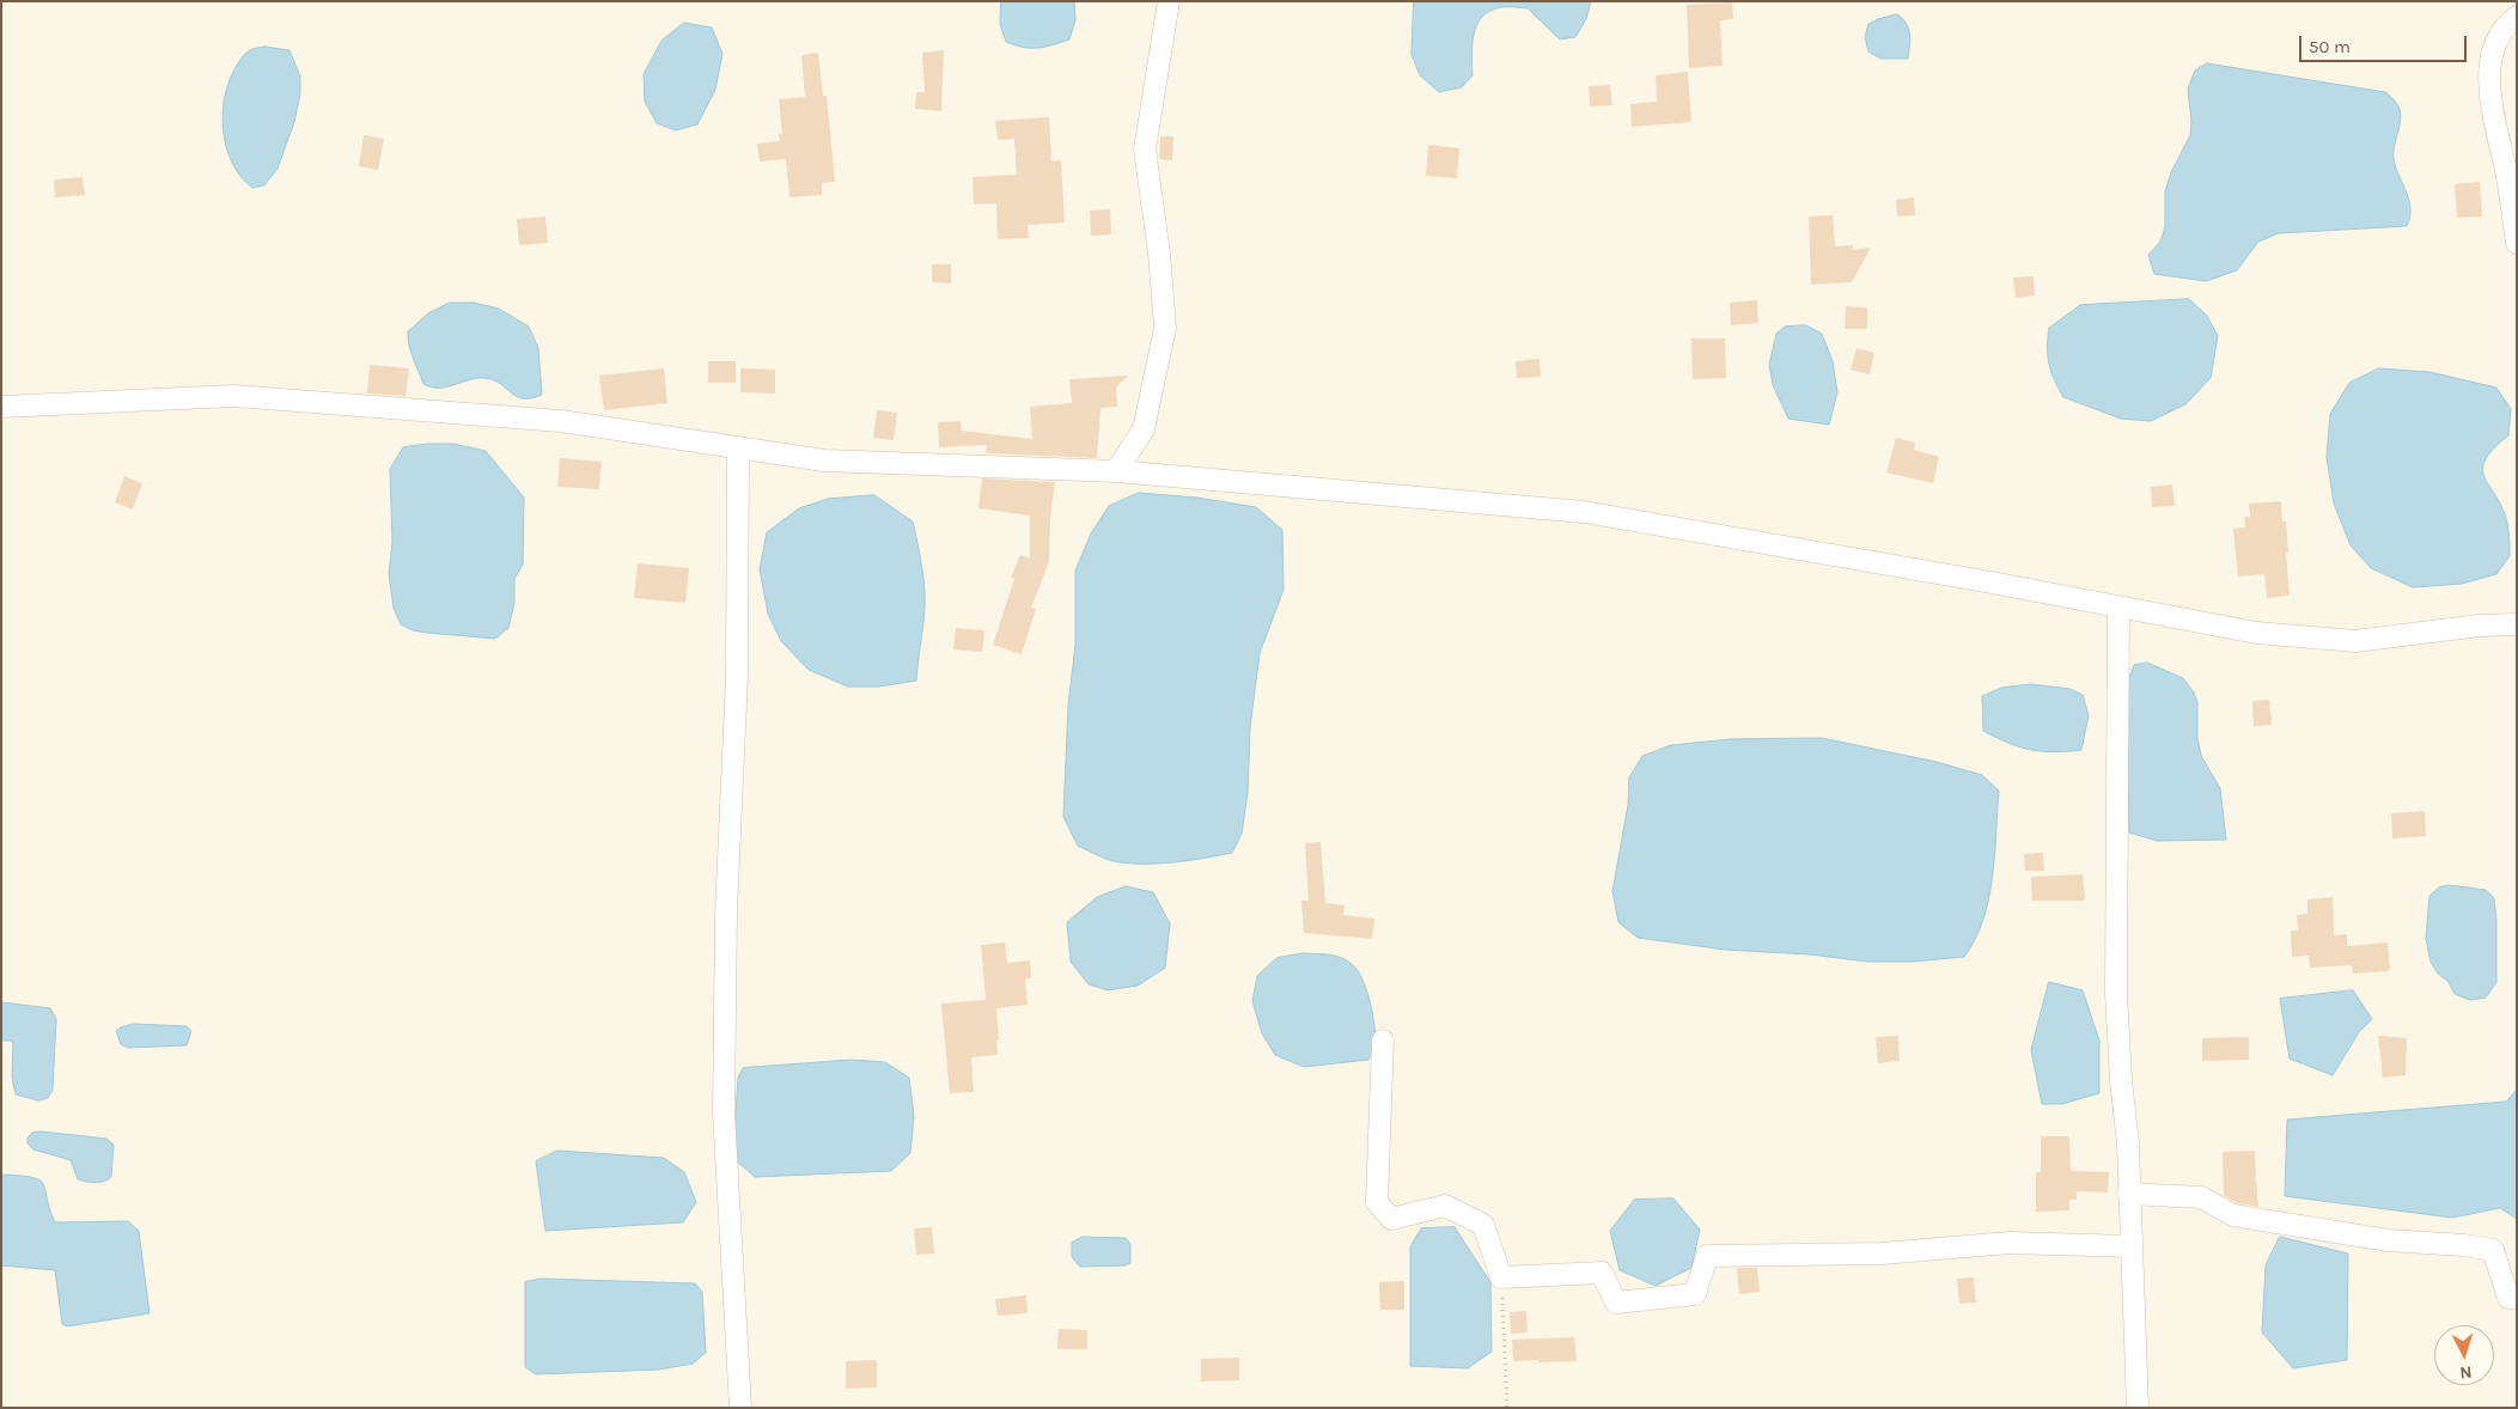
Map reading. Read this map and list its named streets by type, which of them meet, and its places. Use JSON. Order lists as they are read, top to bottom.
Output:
{
  "scale_bar": "50 m",
  "north": "bottom"
}
